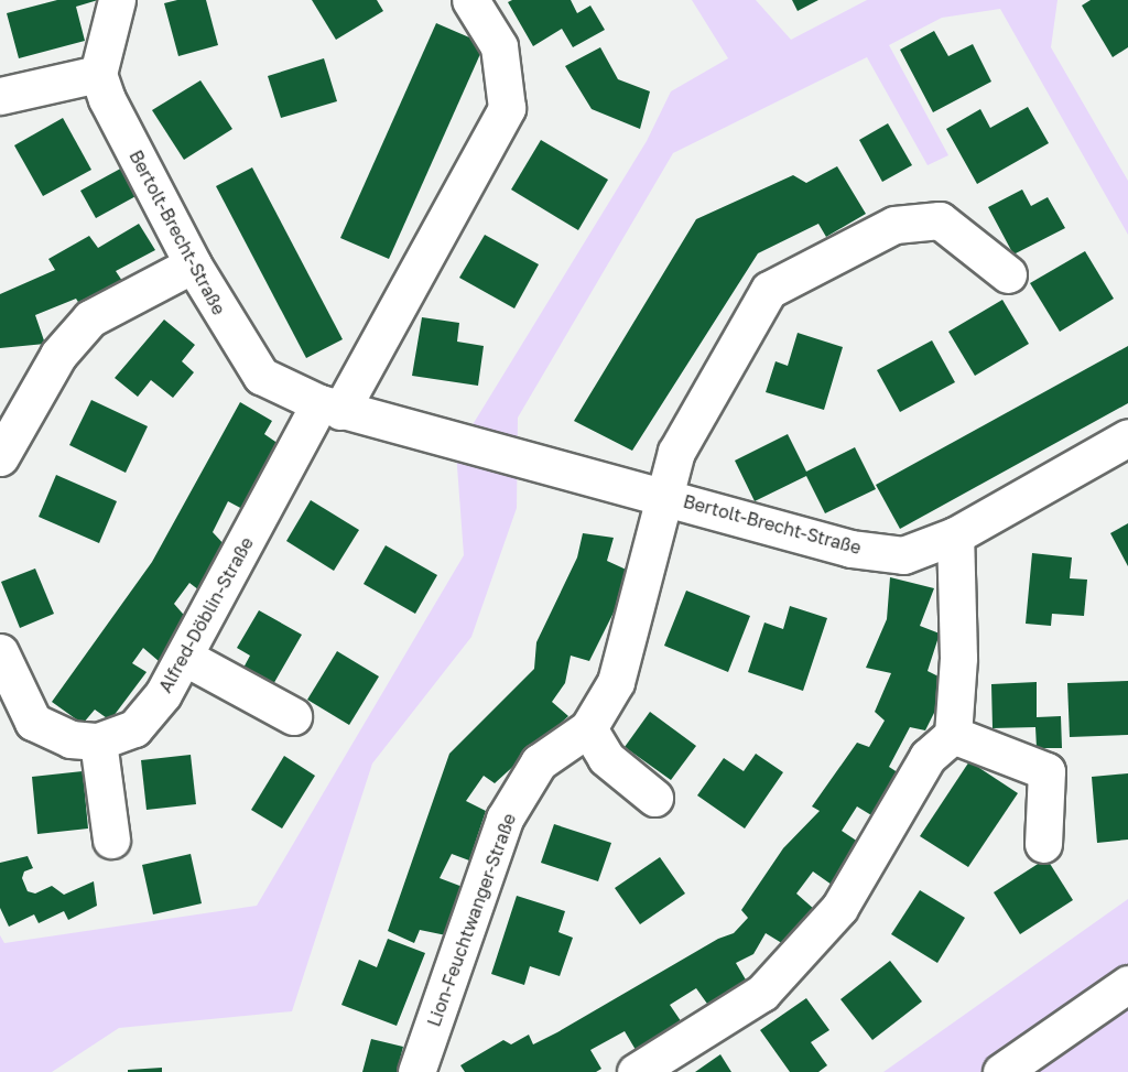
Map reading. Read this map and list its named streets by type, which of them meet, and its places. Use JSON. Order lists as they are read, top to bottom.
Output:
{
  "streets": {
    "street": ["Bertolt-Brecht-Straße", "Alfred-Döblin-Straße", "Lion-Feuchtwanger-Straße"]
  },
  "crossings": [
    ["Bertolt-Brecht-Straße", "Alfred-Döblin-Straße"],
    ["Bertolt-Brecht-Straße", "Lion-Feuchtwanger-Straße"]
  ]
}
